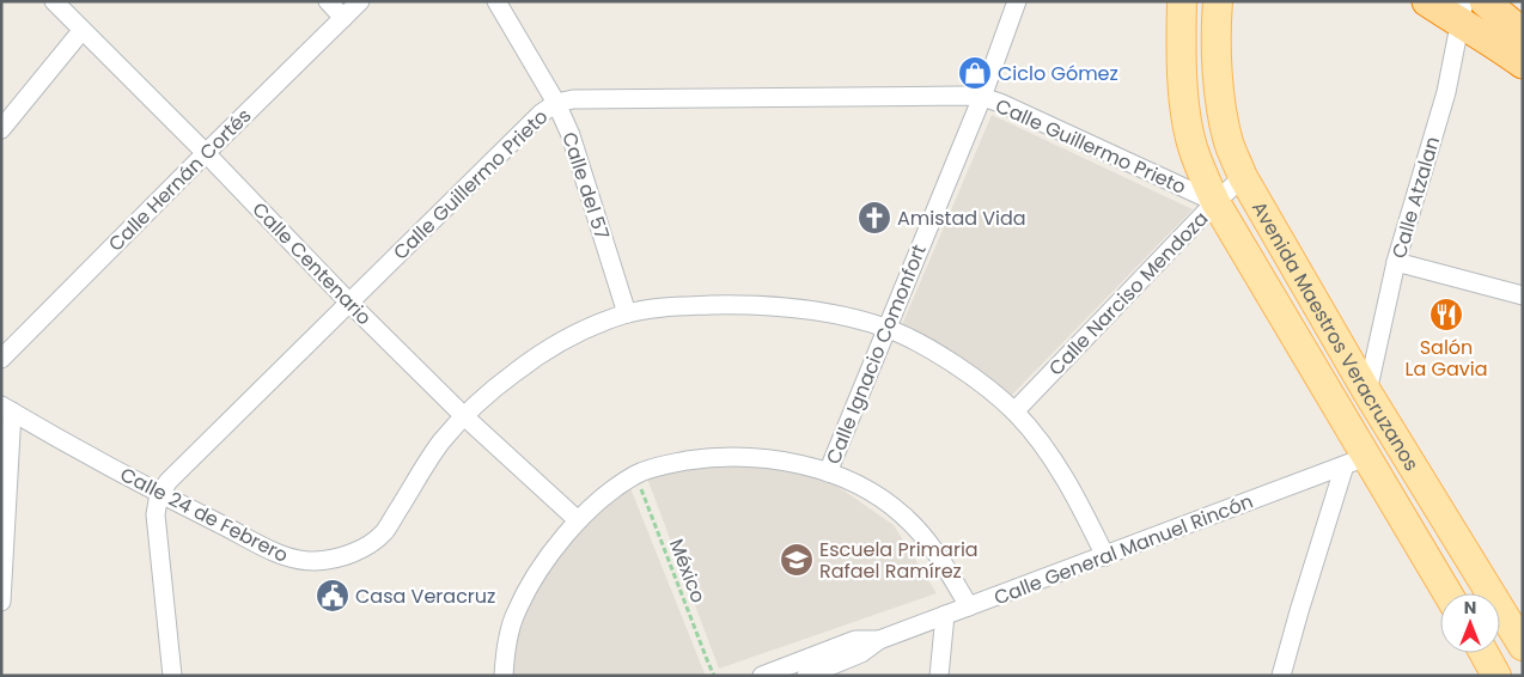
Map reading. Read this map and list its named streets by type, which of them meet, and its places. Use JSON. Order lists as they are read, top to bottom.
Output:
{
  "streets": {
    "main road": ["Avenida Maestros Veracruzanos"],
    "street": [
      "Calle Guillermo Prieto",
      "Calle Hernán Cortés",
      "Calle del 57",
      "Calle Atzalan",
      "Calle Centenario",
      "Calle Narciso Mendoza",
      "Calle Ignacio Comonfort",
      "Calle 24 de Febrero",
      "Calle General Manuel Rincón"
    ],
    "path": ["México"]
  },
  "crossings": [
    ["Calle Guillermo Prieto", "Calle del 57"],
    ["Calle Guillermo Prieto", "Calle Centenario"],
    ["Calle Guillermo Prieto", "Calle Narciso Mendoza"],
    ["Calle Guillermo Prieto", "Avenida Maestros Veracruzanos"],
    ["Calle Guillermo Prieto", "Calle Ignacio Comonfort"],
    ["Calle Guillermo Prieto", "Calle 24 de Febrero"],
    ["Calle Hernán Cortés", "Calle Centenario"],
    ["Calle del 57", "Calle 24 de Febrero"],
    ["Calle Atzalan", "Avenida Maestros Veracruzanos"],
    ["Calle Centenario", "Calle 24 de Febrero"],
    ["Calle Narciso Mendoza", "Avenida Maestros Veracruzanos"],
    ["Calle Narciso Mendoza", "Calle 24 de Febrero"],
    ["Avenida Maestros Veracruzanos", "Calle General Manuel Rincón"],
    ["Calle Ignacio Comonfort", "Calle 24 de Febrero"],
    ["Calle 24 de Febrero", "Calle General Manuel Rincón"]
  ],
  "places": {
    "shop": ["Ciclo Gómez"],
    "church": ["Amistad Vida"],
    "restaurant": ["Salón La Gavia"],
    "school or university": ["Escuela Primaria Rafael Ramírez"],
    "public building": ["Casa Veracruz"]
  },
  "north": "top"
}
